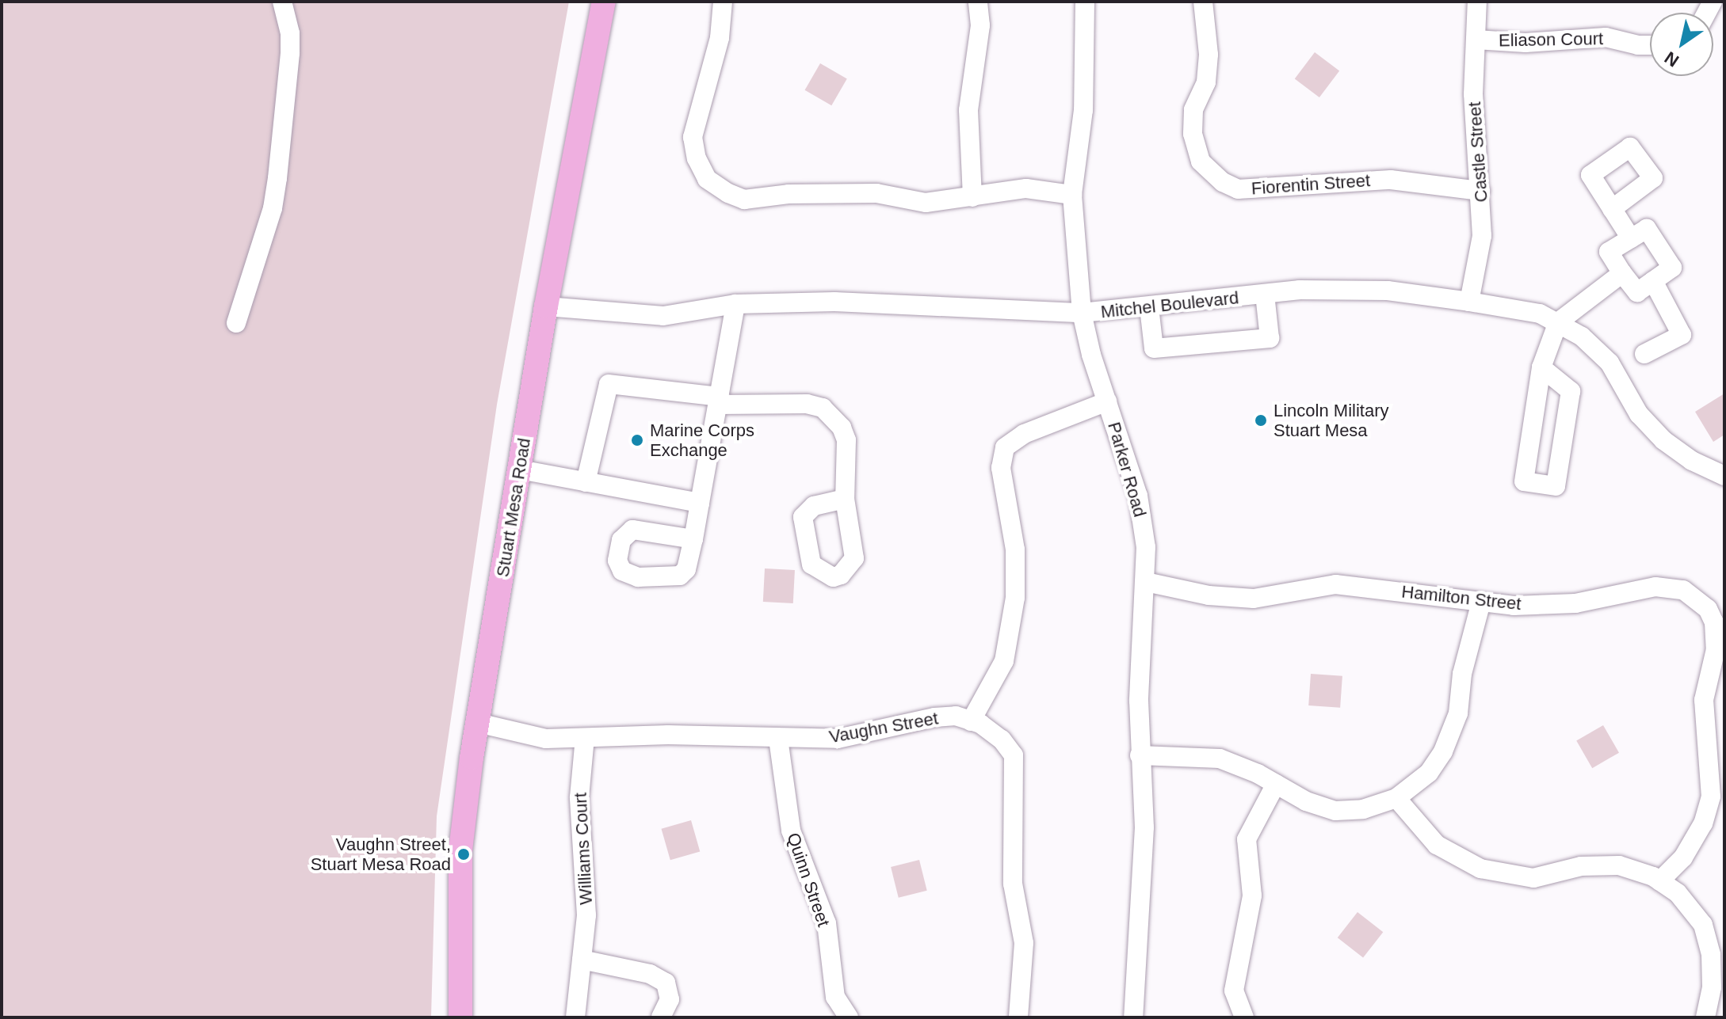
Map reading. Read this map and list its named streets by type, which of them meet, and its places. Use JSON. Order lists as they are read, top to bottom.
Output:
{
  "streets": {
    "main road": ["Stuart Mesa Road"],
    "street": [
      "Eliason Court",
      "Castle Street",
      "Fiorentin Street",
      "Mitchel Boulevard",
      "Parker Road",
      "Hamilton Street",
      "Vaughn Street",
      "Williams Court",
      "Quinn Street"
    ]
  },
  "crossings": [
    ["Eliason Court", "Castle Street"],
    ["Castle Street", "Fiorentin Street"],
    ["Castle Street", "Mitchel Boulevard"],
    ["Mitchel Boulevard", "Parker Road"],
    ["Mitchel Boulevard", "Stuart Mesa Road"],
    ["Parker Road", "Hamilton Street"],
    ["Stuart Mesa Road", "Vaughn Street"],
    ["Vaughn Street", "Williams Court"],
    ["Vaughn Street", "Quinn Street"]
  ],
  "places": ["Lincoln Military Stuart Mesa", "Marine Corps Exchange", "Vaughn Street, Stuart Mesa Road"],
  "north": "bottom left"
}
